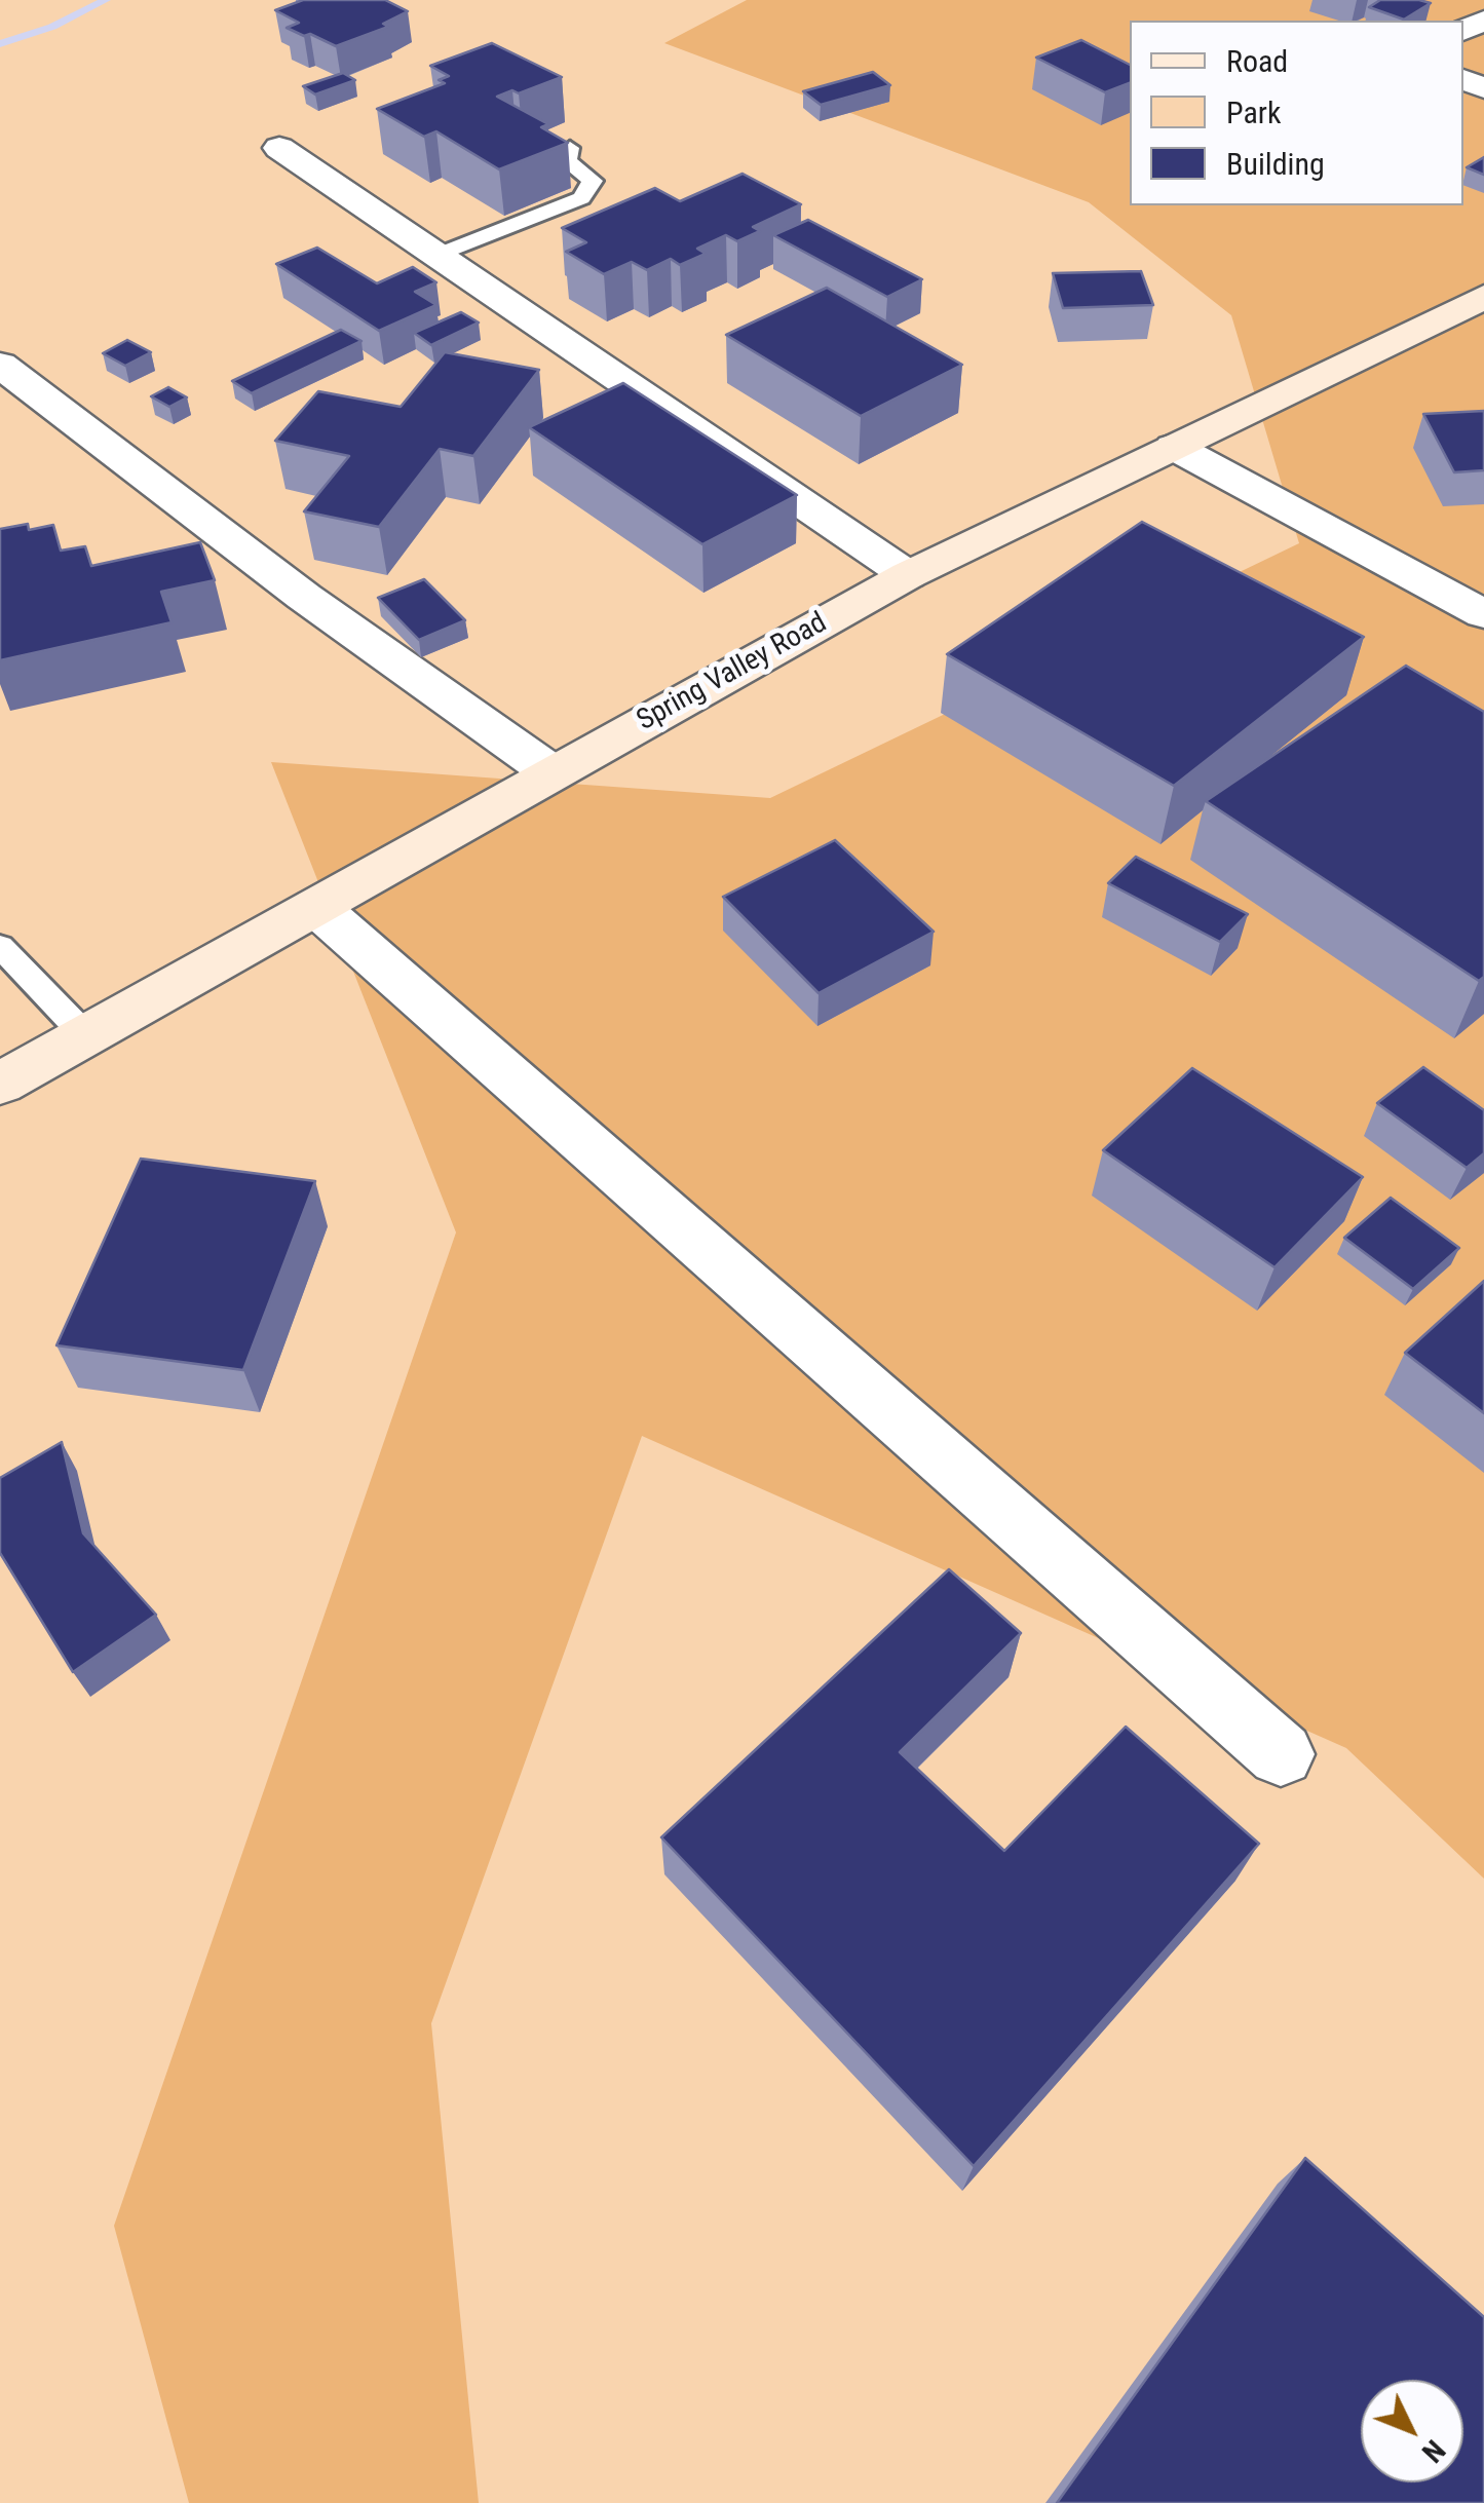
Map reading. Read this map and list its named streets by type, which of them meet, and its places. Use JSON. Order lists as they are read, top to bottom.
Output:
{
  "streets": {
    "street": ["Spring Valley Road"]
  },
  "legend": ["Road", "Park", "Building"],
  "north": "bottom right"
}
